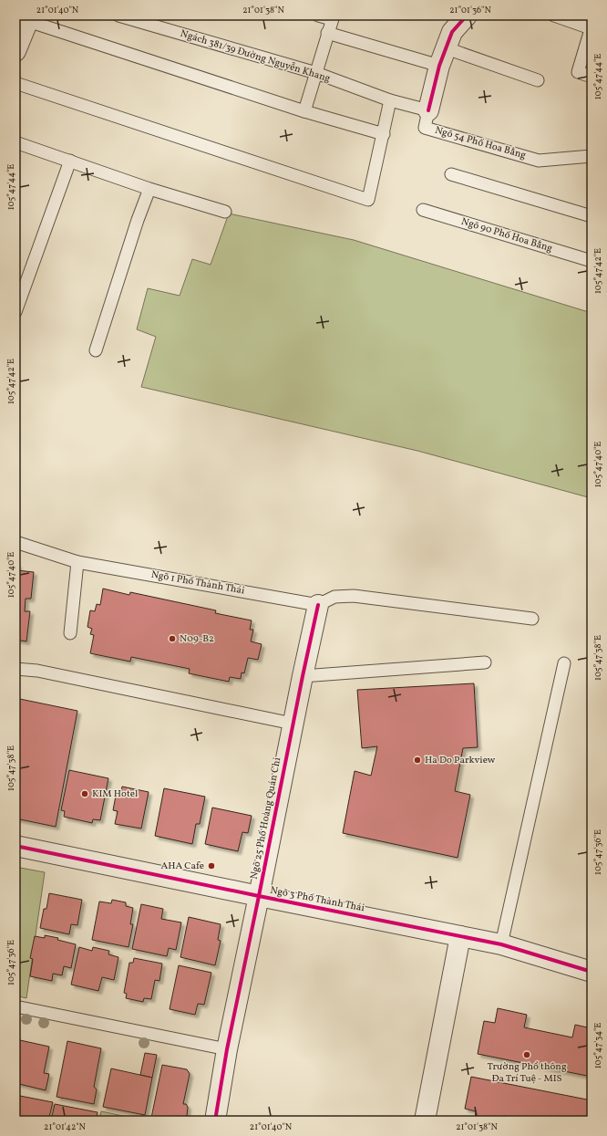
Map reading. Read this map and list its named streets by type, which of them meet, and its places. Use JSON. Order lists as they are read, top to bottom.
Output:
{
  "streets": {
    "street": ["Ngõ 54 Phố Hoa Bằng", "Ngõ 25 Phố Hoàng Quán Chi", "Ngõ 3 Phố Thành Thái"],
    "lane": ["Ngách 381/39 Đường Nguyễn Khang", "Ngõ 90 Phố Hoa Bằng", "Ngõ 1 Phố Thành Thái"]
  },
  "crossings": [
    ["Ngách 381/39 Đường Nguyễn Khang", "Ngõ 54 Phố Hoa Bằng"],
    ["Ngõ 1 Phố Thành Thái", "Ngõ 25 Phố Hoàng Quán Chi"],
    ["Ngõ 25 Phố Hoàng Quán Chi", "Ngõ 3 Phố Thành Thái"]
  ],
  "places": [
    "N09-B2",
    "Ha Do Parkview",
    "KIM Hotel",
    "AHA Cafe",
    "Trường Phổ thông Đa Trí Tuệ - MIS"
  ],
  "coordinates": [
    "21°01'40\"N",
    "21°01'38\"N",
    "21°01'36\"N",
    "105°47'44\"E",
    "105°47'42\"E",
    "105°47'40\"E",
    "105°47'38\"E",
    "105°47'36\"E",
    "105°47'34\"E",
    "21°01'42\"N"
  ]
}
